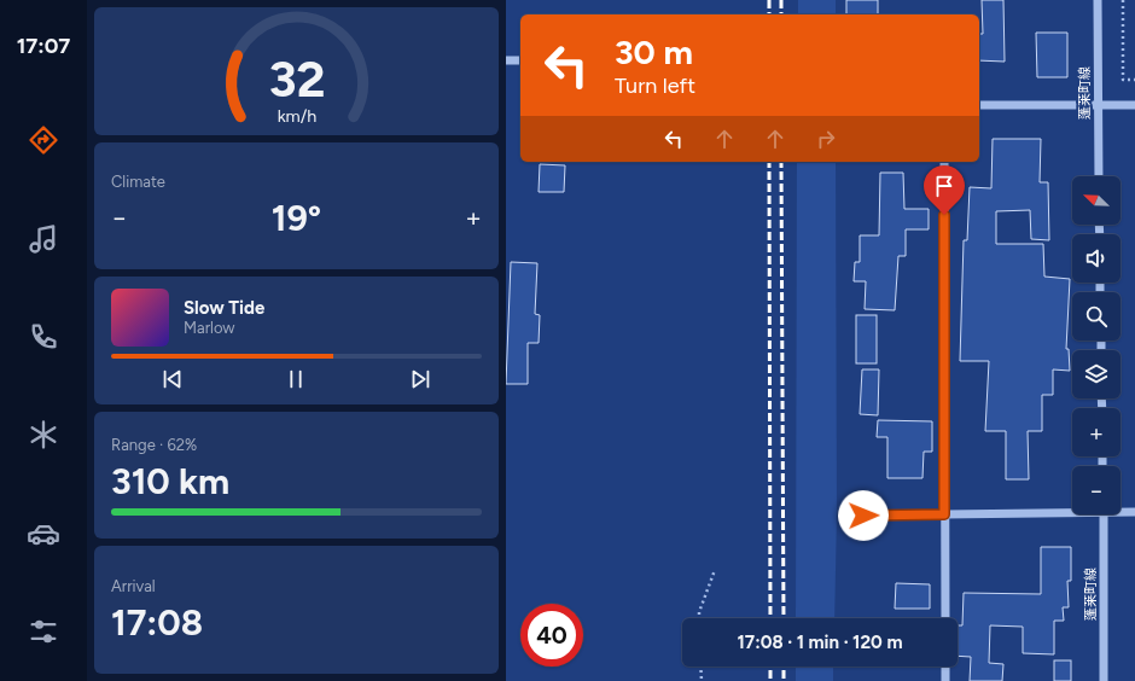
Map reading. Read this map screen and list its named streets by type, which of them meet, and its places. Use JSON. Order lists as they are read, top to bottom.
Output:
{
  "streets": {
    "street": ["蓬莱町線"]
  },
  "north": "top left",
  "page": {
    "tabs": "17:07",
    "turn": ["30 m", "Turn left"],
    "tile": [
      "Climate",
      ["Range · 62%", "310 km"],
      ["Arrival", "17:08"]
    ],
    "map_buttons": ["+", "−"],
    "heat": ["−", "19°", "+"],
    "song": ["Slow Tide", "Marlow"],
    "limit": "40",
    "trip": "17:08 · 1 min · 120 m",
    "gauge": ["32", "km/h"]
  }
}
